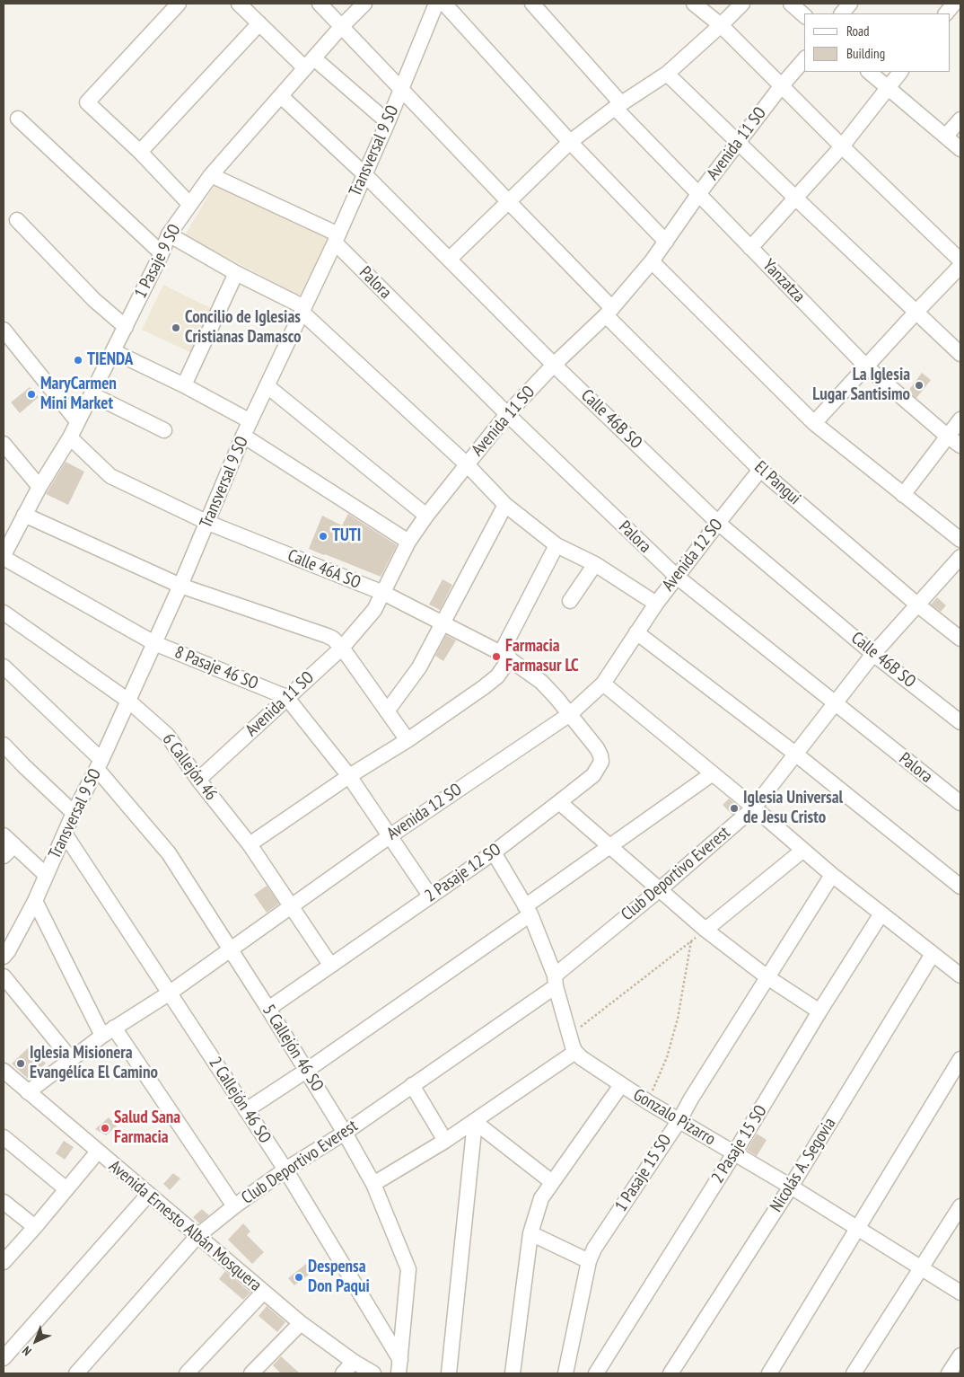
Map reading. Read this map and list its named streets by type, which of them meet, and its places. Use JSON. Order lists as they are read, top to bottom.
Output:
{
  "streets": {
    "street": [
      "Avenida 11 SO",
      "Transversal 9 SO",
      "1 Pasaje 9 SO",
      "Yanzatza",
      "Palora",
      "Calle 46B SO",
      "El Pangui",
      "Avenida 12 SO",
      "Calle 46A SO",
      "8 Pasaje 46 SO",
      "6 Callejón 46",
      "2 Pasaje 12 SO",
      "Club Deportivo Everest",
      "5 Callejón 46 SO",
      "2 Callejón 46 SO",
      "Gonzalo Pizarro",
      "2 Pasaje 15 SO",
      "Nicolás A. Segovia",
      "1 Pasaje 15 SO",
      "Avenida Ernesto Albán Mosquera"
    ]
  },
  "crossings": [
    ["Avenida 11 SO", "Yanzatza"],
    ["Avenida 11 SO", "Palora"],
    ["Avenida 11 SO", "Calle 46B SO"],
    ["Avenida 11 SO", "El Pangui"],
    ["Avenida 11 SO", "Calle 46A SO"],
    ["Avenida 11 SO", "8 Pasaje 46 SO"],
    ["Avenida 11 SO", "6 Callejón 46"],
    ["Transversal 9 SO", "Palora"],
    ["Transversal 9 SO", "Calle 46B SO"],
    ["Transversal 9 SO", "El Pangui"],
    ["Transversal 9 SO", "Calle 46A SO"],
    ["Transversal 9 SO", "8 Pasaje 46 SO"],
    ["Transversal 9 SO", "6 Callejón 46"],
    ["Transversal 9 SO", "5 Callejón 46 SO"],
    ["Transversal 9 SO", "2 Callejón 46 SO"],
    ["1 Pasaje 9 SO", "Palora"],
    ["1 Pasaje 9 SO", "Calle 46B SO"],
    ["1 Pasaje 9 SO", "El Pangui"],
    ["1 Pasaje 9 SO", "Calle 46A SO"],
    ["1 Pasaje 9 SO", "8 Pasaje 46 SO"],
    ["Palora", "Avenida 12 SO"],
    ["Palora", "Club Deportivo Everest"],
    ["Calle 46B SO", "Avenida 12 SO"],
    ["Calle 46B SO", "Club Deportivo Everest"],
    ["El Pangui", "Avenida 12 SO"],
    ["El Pangui", "Club Deportivo Everest"],
    ["Avenida 12 SO", "Calle 46A SO"],
    ["Avenida 12 SO", "8 Pasaje 46 SO"],
    ["Avenida 12 SO", "6 Callejón 46"],
    ["Avenida 12 SO", "2 Pasaje 12 SO"],
    ["Avenida 12 SO", "5 Callejón 46 SO"],
    ["Avenida 12 SO", "2 Callejón 46 SO"],
    ["Avenida 12 SO", "Avenida Ernesto Albán Mosquera"],
    ["Calle 46A SO", "2 Pasaje 12 SO"],
    ["8 Pasaje 46 SO", "2 Pasaje 12 SO"],
    ["6 Callejón 46", "2 Pasaje 12 SO"],
    ["2 Pasaje 12 SO", "5 Callejón 46 SO"],
    ["Club Deportivo Everest", "5 Callejón 46 SO"],
    ["Club Deportivo Everest", "2 Callejón 46 SO"],
    ["Club Deportivo Everest", "Avenida Ernesto Albán Mosquera"],
    ["5 Callejón 46 SO", "2 Callejón 46 SO"],
    ["Gonzalo Pizarro", "2 Pasaje 15 SO"],
    ["Gonzalo Pizarro", "Nicolás A. Segovia"],
    ["Gonzalo Pizarro", "1 Pasaje 15 SO"]
  ],
  "places": [
    "Concilio de Iglesias Cristianas Damasco",
    "TIENDA",
    "La Iglesia Lugar Santisimo",
    "MaryCarmen Mini Market",
    "TUTI",
    "Farmacia Farmasur LC",
    "Iglesia Universal de Jesu Cristo",
    "Iglesia Misionera Evangélíca El Camino",
    "Salud Sana Farmacia",
    "Despensa Don Paqui"
  ],
  "legend": ["Road", "Building"],
  "north": "bottom left"
}
